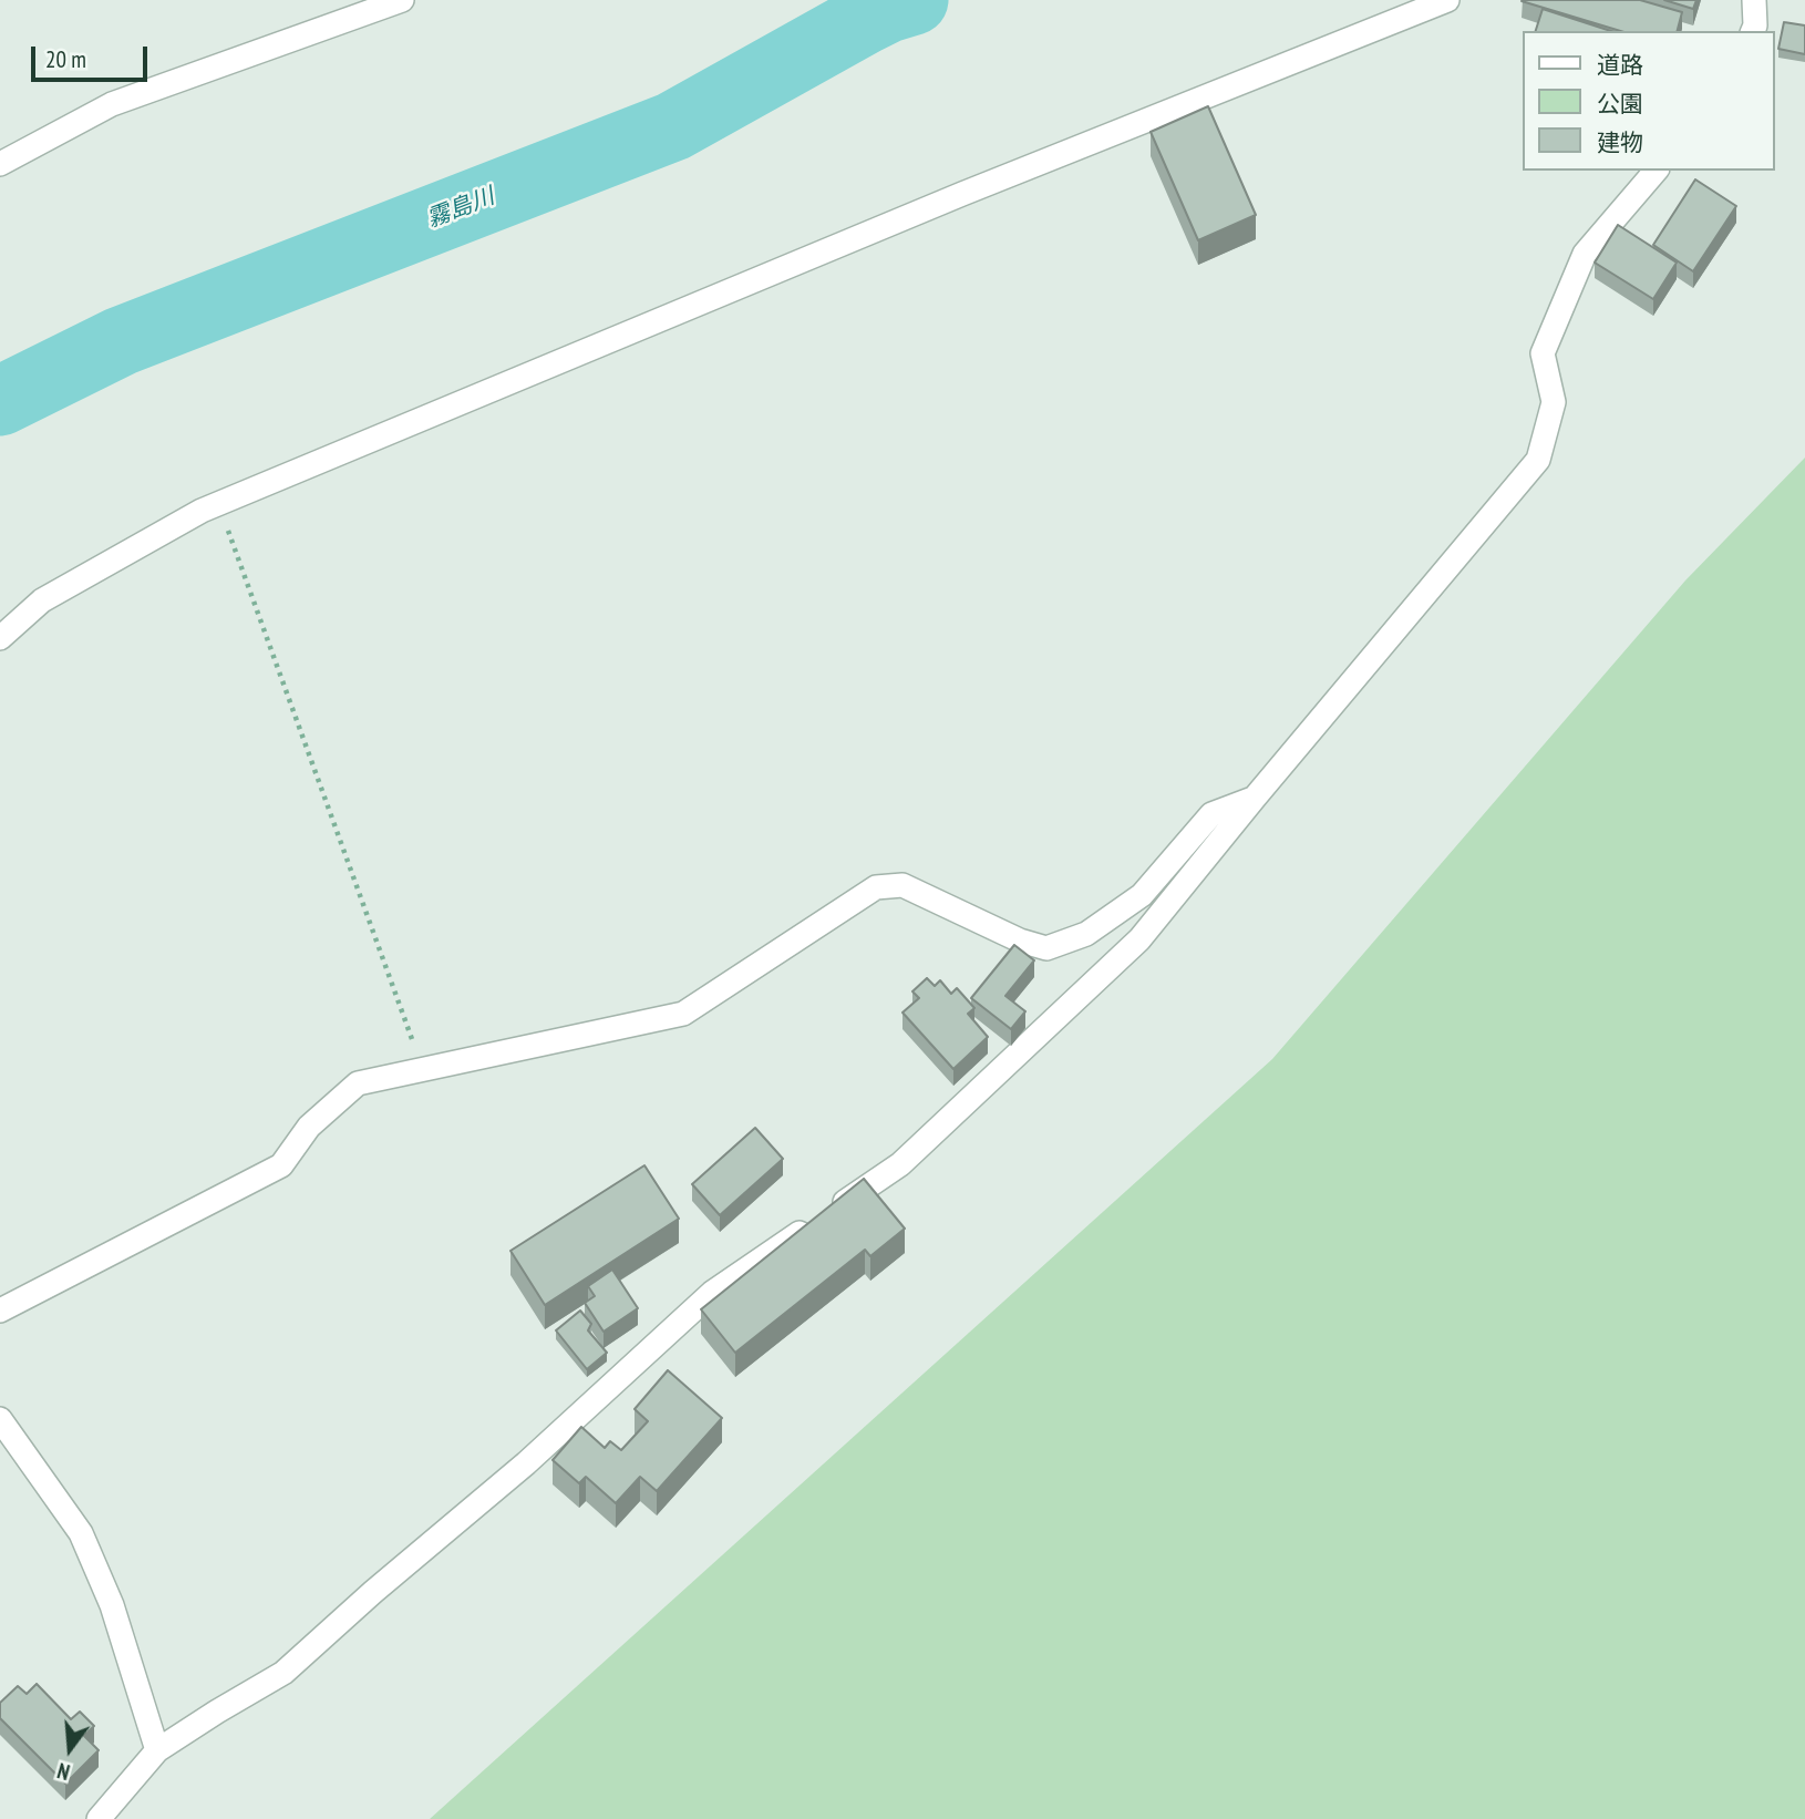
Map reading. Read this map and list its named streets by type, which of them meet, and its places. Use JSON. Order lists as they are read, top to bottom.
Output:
{
  "water": ["霧島川"],
  "legend": ["道路", "公園", "建物"],
  "scale_bar": "20 m",
  "north": "bottom"
}
